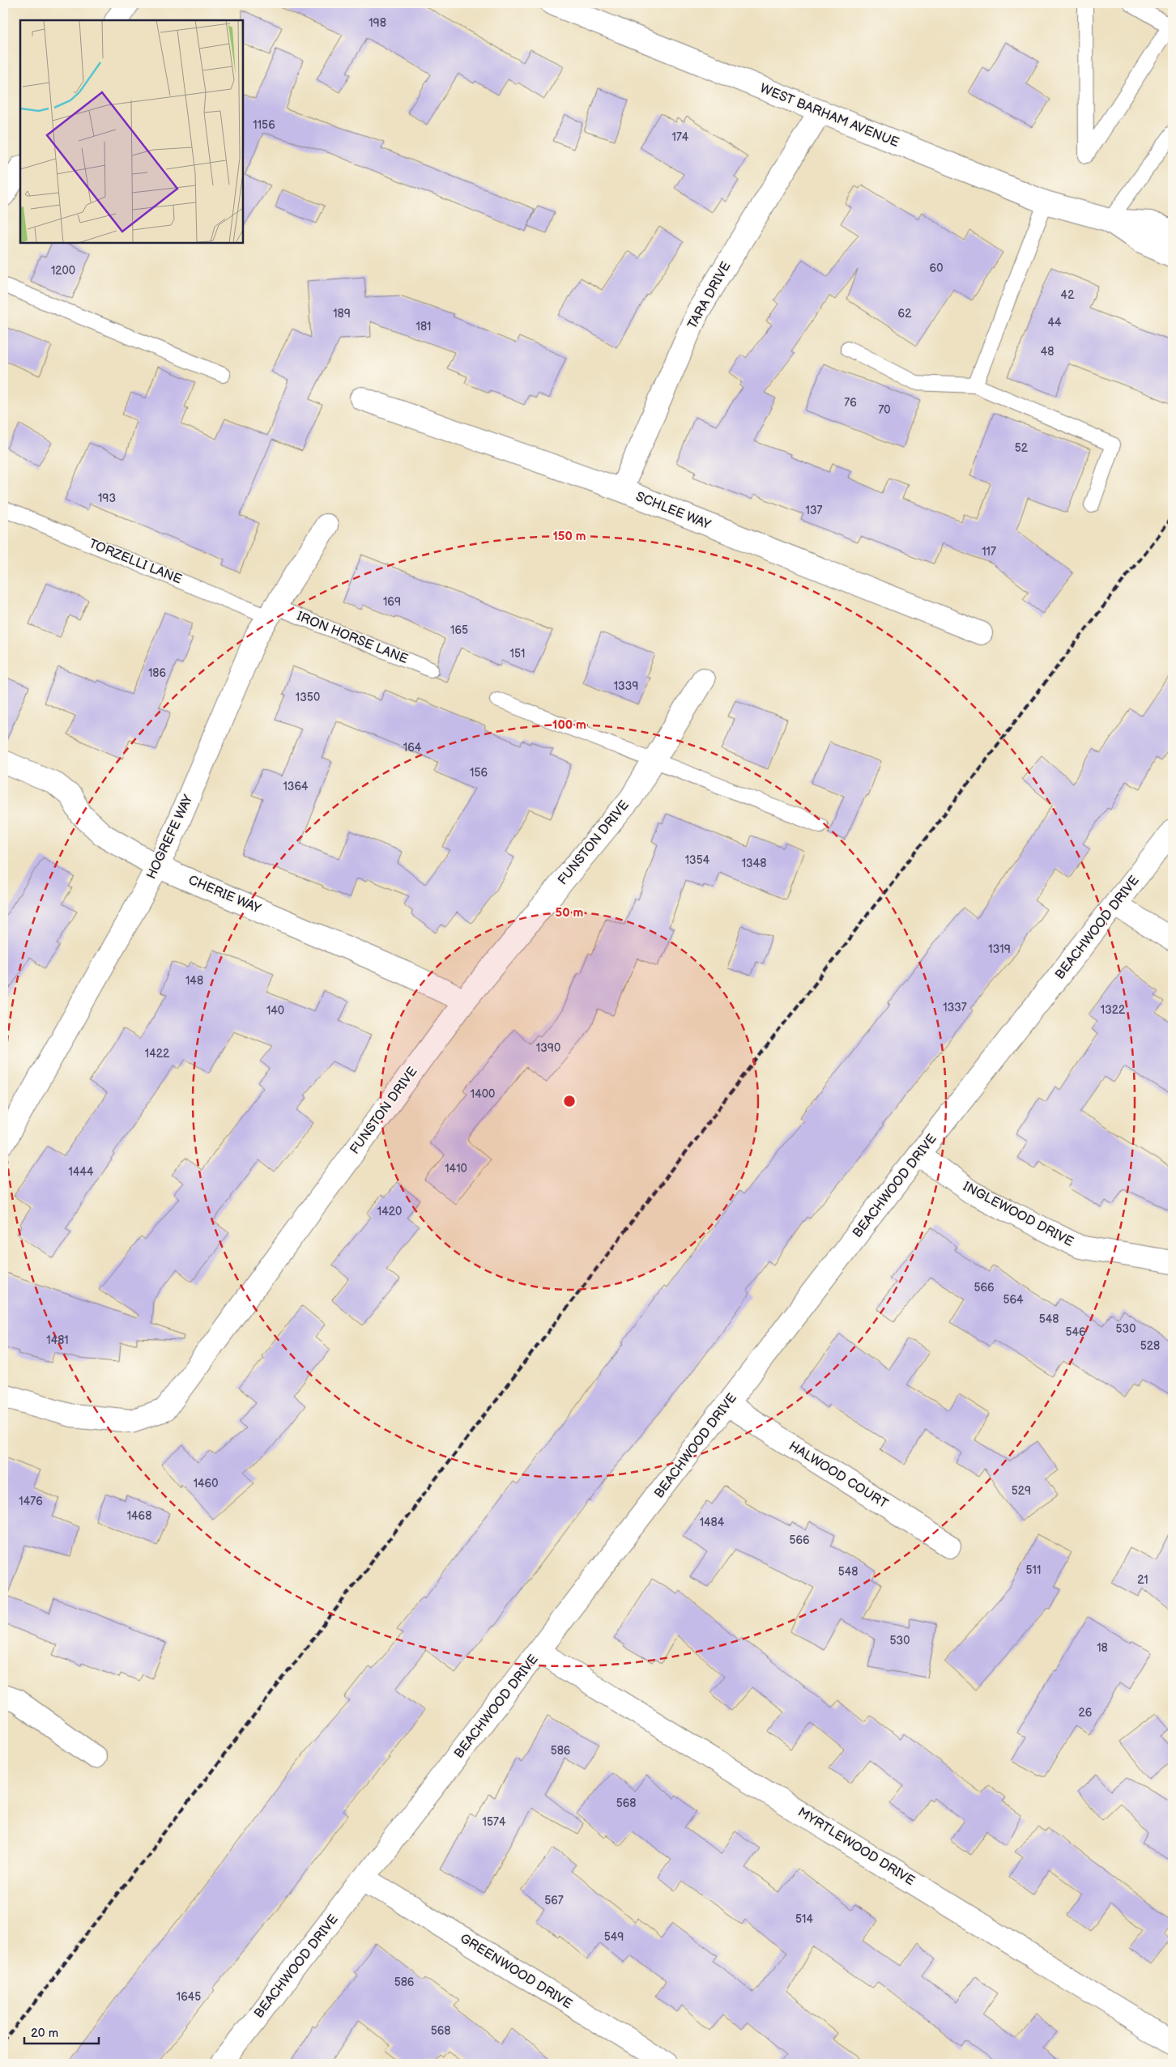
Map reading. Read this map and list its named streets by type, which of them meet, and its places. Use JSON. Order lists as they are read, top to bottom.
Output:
{
  "streets": {
    "street": [
      "WEST BARHAM AVENUE",
      "TARA DRIVE",
      "SCHLEE WAY",
      "HOGREFE WAY",
      "FUNSTON DRIVE",
      "CHERIE WAY",
      "BEACHWOOD DRIVE",
      "INGLEWOOD DRIVE",
      "HALWOOD COURT",
      "MYRTLEWOOD DRIVE",
      "GREENWOOD DRIVE"
    ],
    "lane": ["TORZELLI LANE", "IRON HORSE LANE"]
  },
  "crossings": [
    ["WEST BARHAM AVENUE", "TARA DRIVE"],
    ["TARA DRIVE", "SCHLEE WAY"],
    ["TORZELLI LANE", "IRON HORSE LANE"],
    ["TORZELLI LANE", "HOGREFE WAY"],
    ["IRON HORSE LANE", "HOGREFE WAY"],
    ["HOGREFE WAY", "CHERIE WAY"],
    ["FUNSTON DRIVE", "CHERIE WAY"],
    ["BEACHWOOD DRIVE", "INGLEWOOD DRIVE"],
    ["BEACHWOOD DRIVE", "HALWOOD COURT"],
    ["BEACHWOOD DRIVE", "MYRTLEWOOD DRIVE"],
    ["BEACHWOOD DRIVE", "GREENWOOD DRIVE"]
  ],
  "house_numbers": [
    "198",
    "1156",
    "174",
    "60",
    "1200",
    "42",
    "189",
    "62",
    "44",
    "181",
    "48",
    "76",
    "70",
    "52",
    "193",
    "137",
    "117",
    "169",
    "165",
    "151",
    "186",
    "1339",
    "1350",
    "164",
    "156",
    "1364",
    "1354",
    "1348",
    "1319",
    "148",
    "1337",
    "1322",
    "140",
    "1390",
    "1422",
    "1400",
    "1410",
    "1444",
    "1420",
    "566",
    "564",
    "548",
    "530",
    "546",
    "1481",
    "528",
    "1460",
    "529",
    "1476",
    "1468",
    "1484",
    "566",
    "511",
    "548",
    "21",
    "530",
    "18",
    "26",
    "586",
    "568",
    "1574",
    "567",
    "514",
    "549",
    "586",
    "1645",
    "568"
  ],
  "scale_bar": "20 m",
  "rings": ["150 m", "100 m", "50 m"]
}
